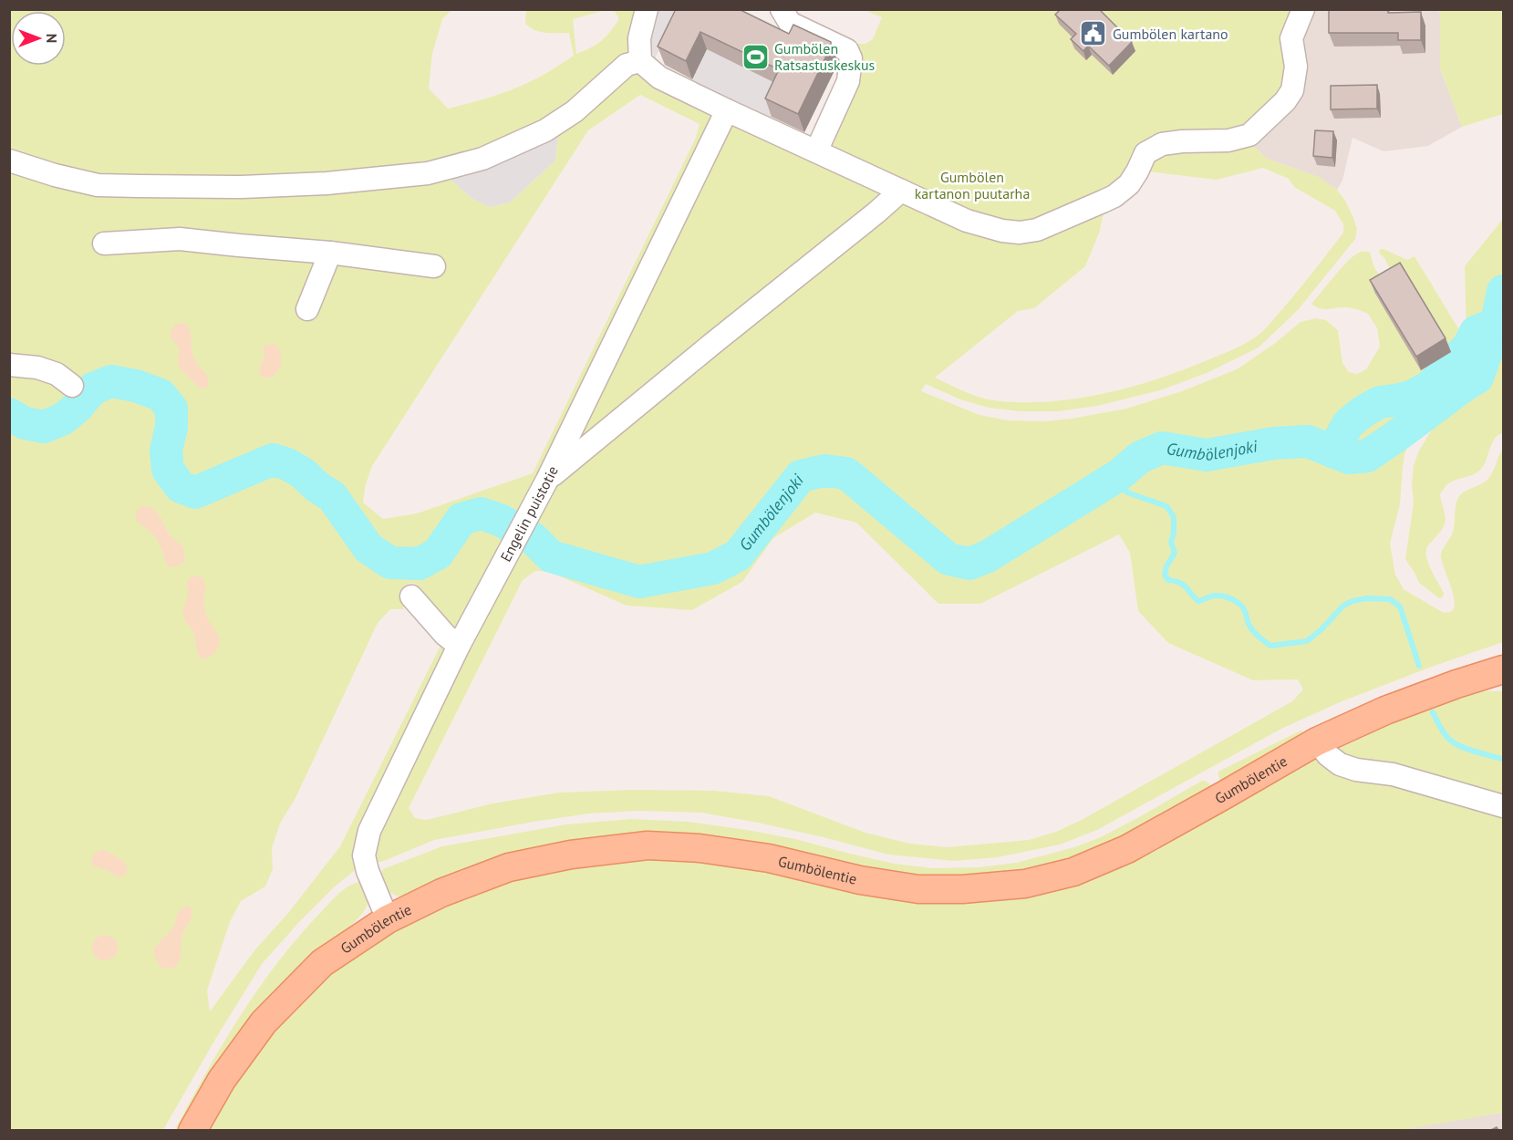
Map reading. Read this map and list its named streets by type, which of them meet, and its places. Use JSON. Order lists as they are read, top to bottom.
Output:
{
  "streets": {
    "main road": ["Gumbölentie"],
    "street": ["Engelin puistotie"]
  },
  "crossings": [
    ["Engelin puistotie", "Gumbölentie"]
  ],
  "water": ["Gumbölenjoki"],
  "parks": ["Gumbölen kartanon puutarha"],
  "places": {
    "public building": ["Gumbölen kartano"],
    "sports": ["Gumbölen Ratsastuskeskus"]
  },
  "north": "right"
}
